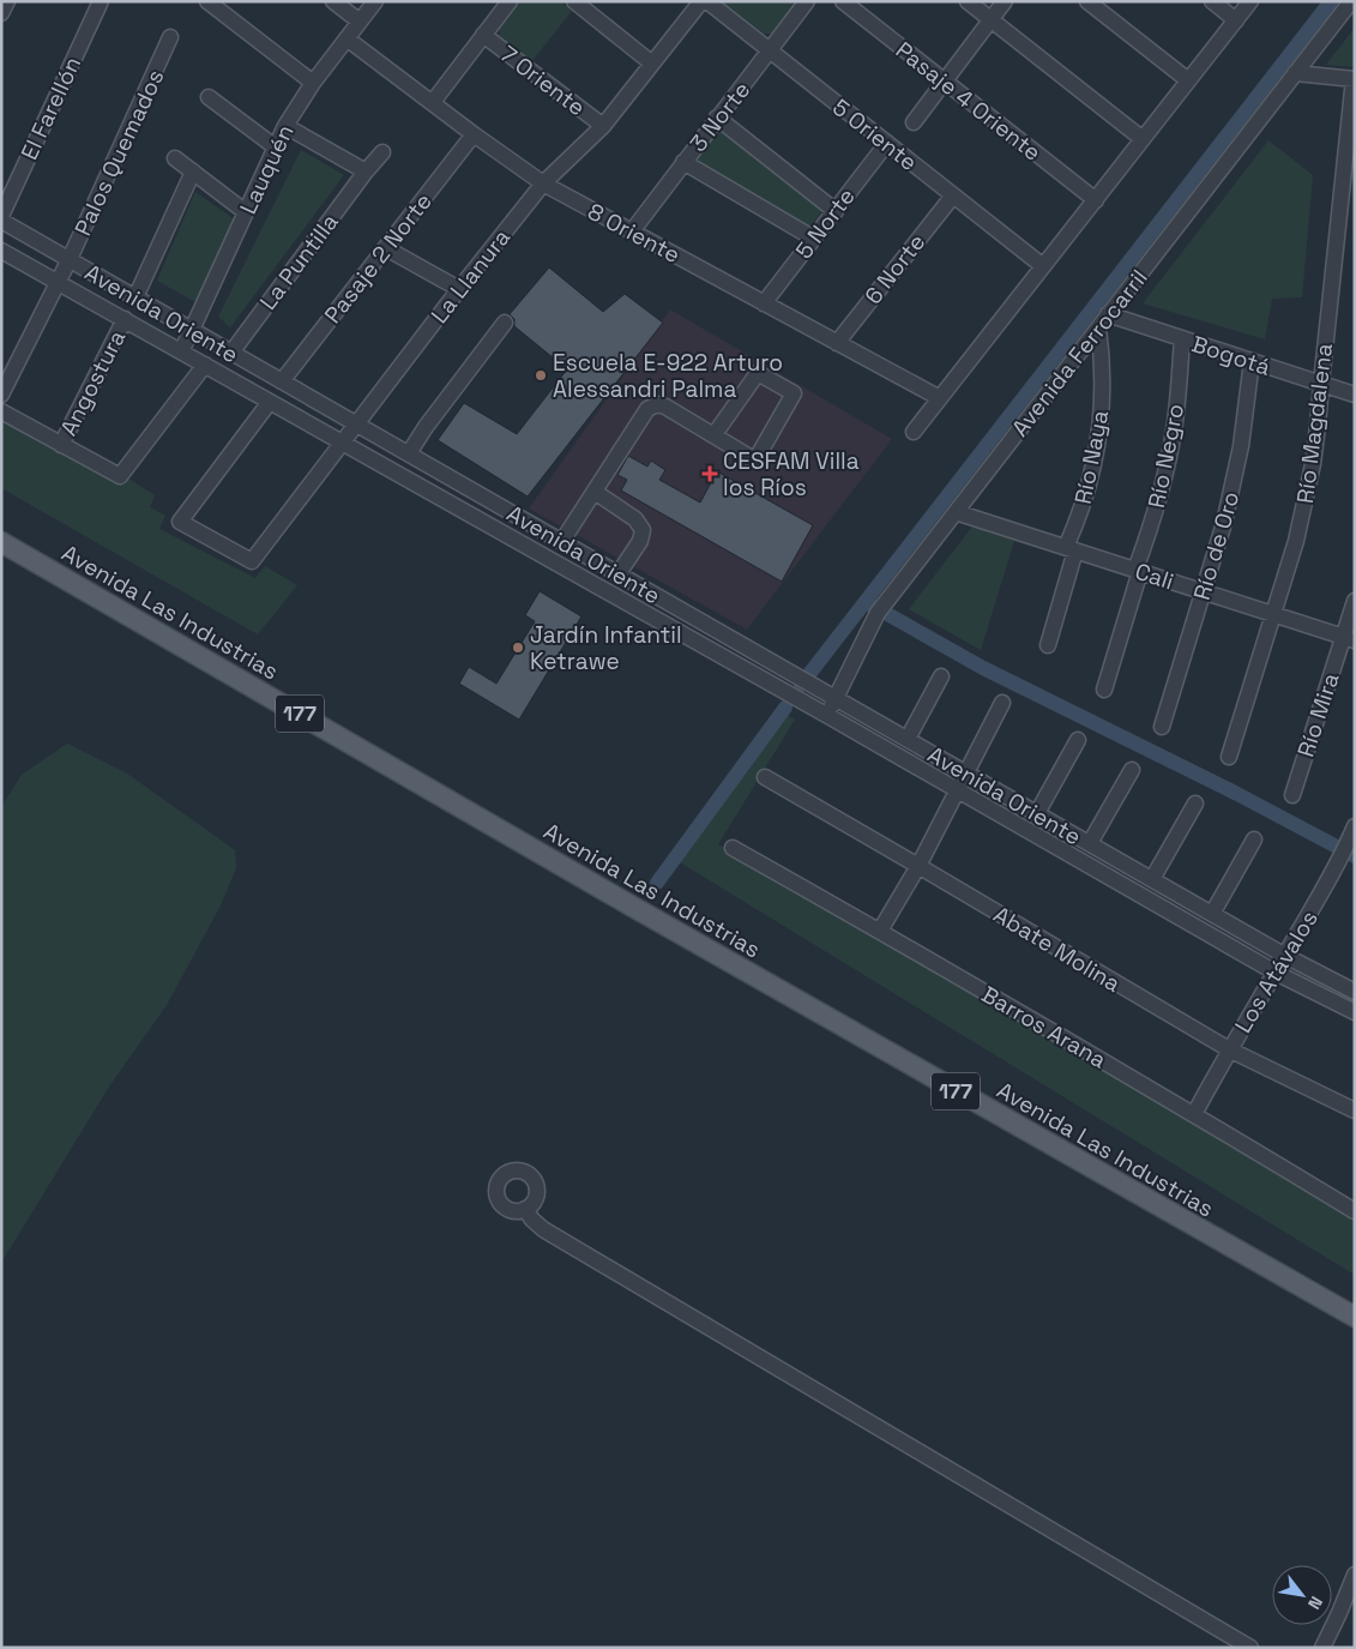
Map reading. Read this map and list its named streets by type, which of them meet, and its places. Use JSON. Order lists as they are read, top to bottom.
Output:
{
  "streets": {
    "main road": ["Avenida Las Industrias", "177"],
    "street": [
      "7 Oriente",
      "Pasaje 4 Oriente",
      "El Farellón",
      "3 Norte",
      "5 Oriente",
      "Palos Quemados",
      "Lauquén",
      "5 Norte",
      "8 Oriente",
      "Pasaje 2 Norte",
      "La Puntilla",
      "6 Norte",
      "La Llanura",
      "Avenida Oriente",
      "Avenida Ferrocarril",
      "Bogotá",
      "Angostura",
      "Río Magdalena",
      "Río Negro",
      "Río Naya",
      "Río de Oro",
      "Cali",
      "Río Mira",
      "Abate Molina",
      "Los Atávalos",
      "Barros Arana"
    ]
  },
  "crossings": [
    ["7 Oriente", "La Llanura"],
    ["3 Norte", "5 Oriente"],
    ["3 Norte", "8 Oriente"],
    ["5 Oriente", "5 Norte"],
    ["5 Oriente", "6 Norte"],
    ["Palos Quemados", "Avenida Oriente"],
    ["Lauquén", "8 Oriente"],
    ["Lauquén", "Avenida Oriente"],
    ["5 Norte", "8 Oriente"],
    ["8 Oriente", "Pasaje 2 Norte"],
    ["8 Oriente", "6 Norte"],
    ["8 Oriente", "La Llanura"],
    ["Pasaje 2 Norte", "Avenida Oriente"],
    ["La Puntilla", "Avenida Oriente"],
    ["La Llanura", "Avenida Oriente"],
    ["Avenida Oriente", "Avenida Ferrocarril"],
    ["Avenida Oriente", "Angostura"],
    ["Avenida Oriente", "Los Atávalos"],
    ["Avenida Ferrocarril", "Bogotá"],
    ["Avenida Ferrocarril", "Río Naya"],
    ["Avenida Ferrocarril", "Cali"],
    ["Bogotá", "Río Magdalena"],
    ["Bogotá", "Río Negro"],
    ["Bogotá", "Río de Oro"],
    ["Río Magdalena", "Cali"],
    ["Río Negro", "Cali"],
    ["Río Naya", "Cali"],
    ["Río de Oro", "Cali"],
    ["Cali", "Río Mira"],
    ["Abate Molina", "Los Atávalos"],
    ["Los Atávalos", "Barros Arana"]
  ],
  "places": {
    "other": ["Escuela E-922 Arturo Alessandri Palma", "Jardín Infantil Ketrawe"],
    "health": ["CESFAM Villa los Ríos"]
  },
  "north": "bottom right"
}
